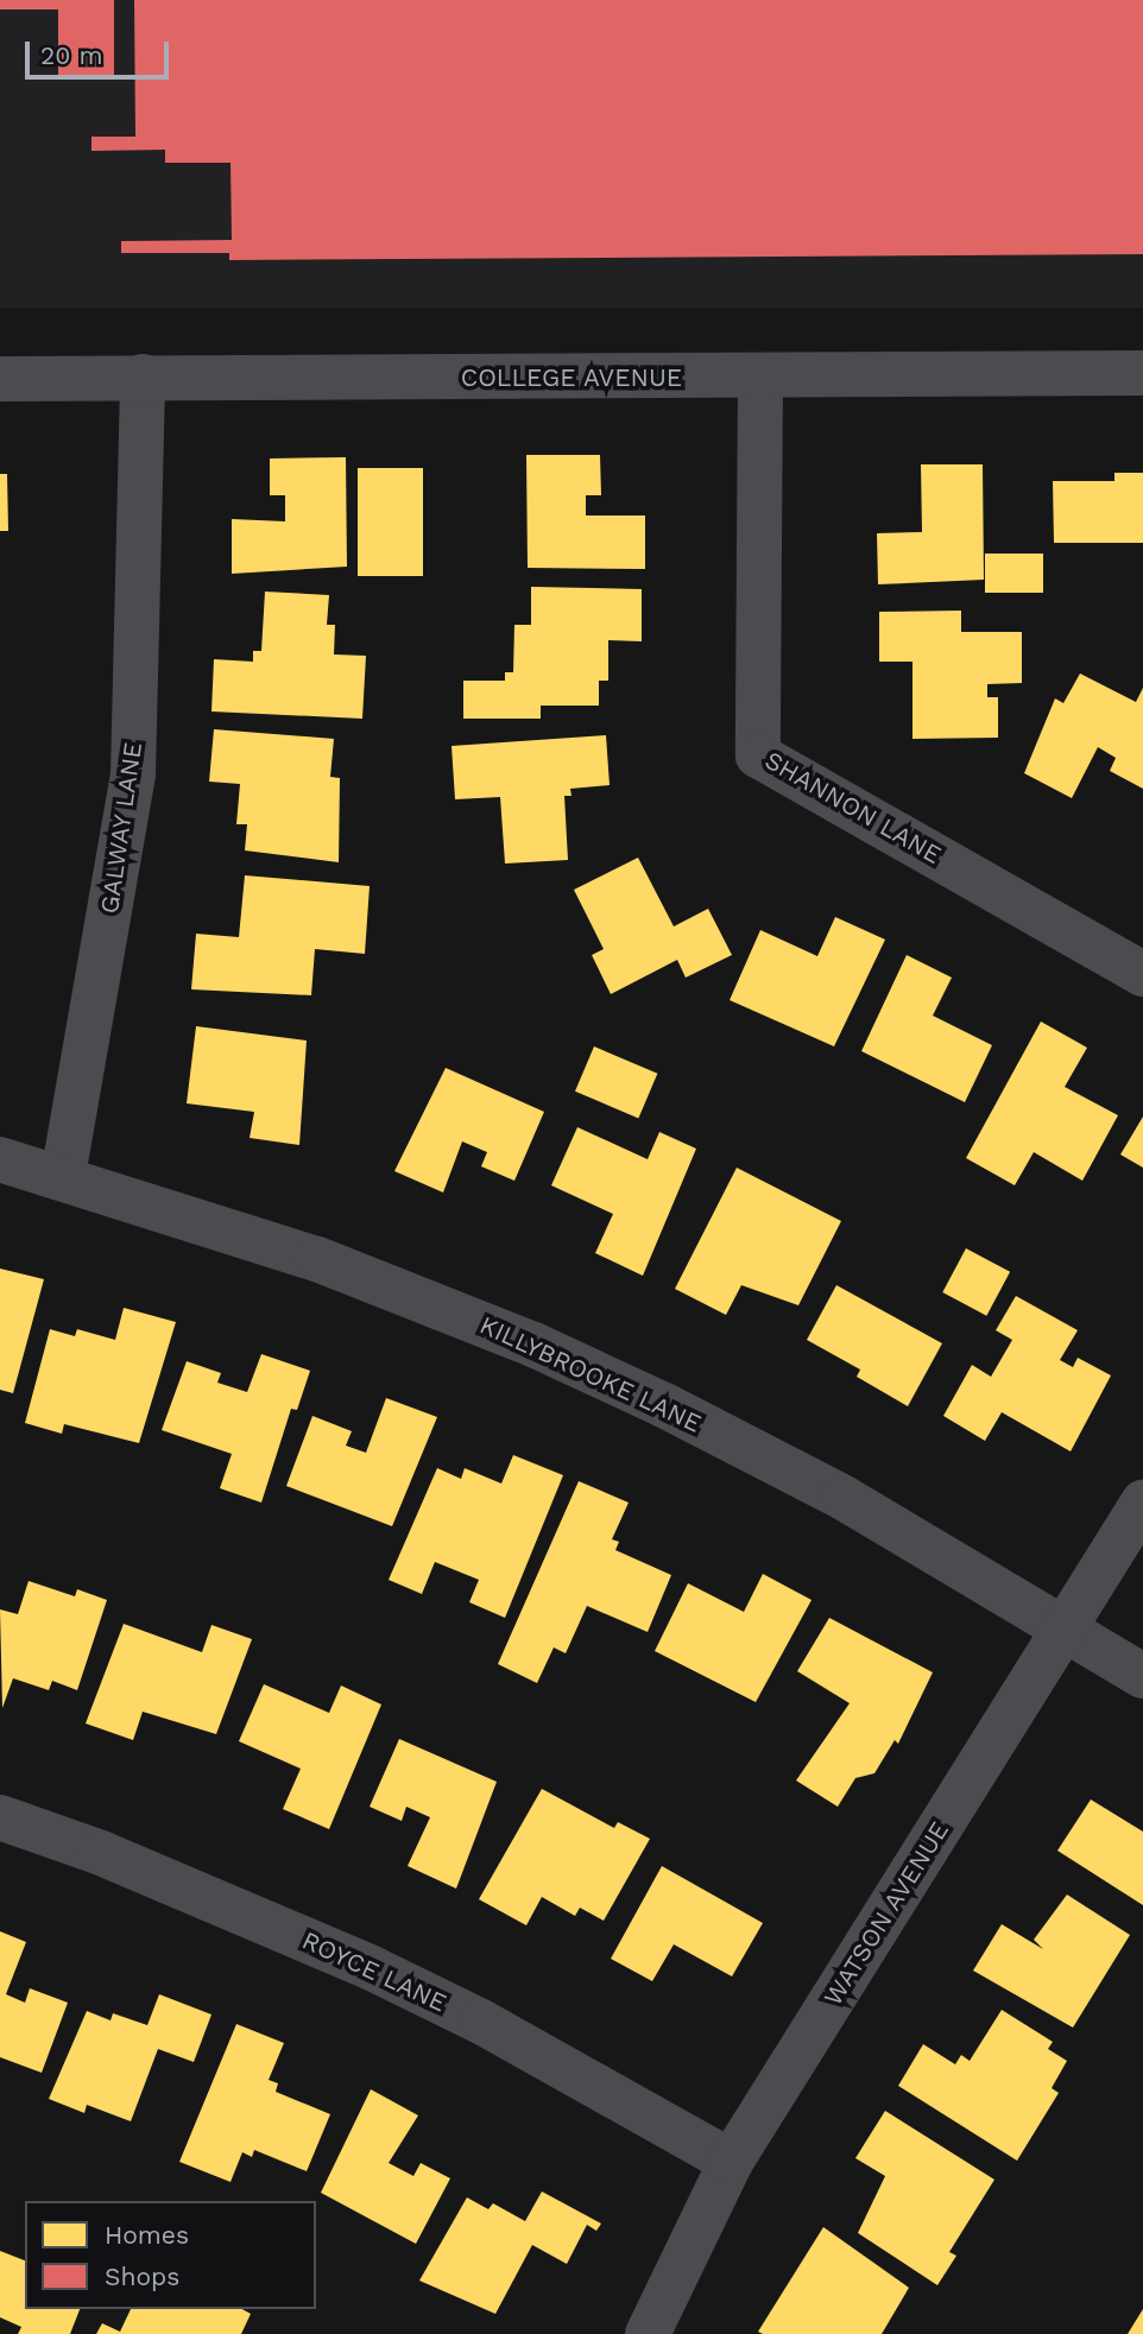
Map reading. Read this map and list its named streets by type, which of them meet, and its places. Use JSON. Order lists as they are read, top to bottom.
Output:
{
  "streets": {
    "street": [
      "COLLEGE AVENUE",
      "SHANNON LANE",
      "GALWAY LANE",
      "KILLYBROOKE LANE",
      "WATSON AVENUE",
      "ROYCE LANE"
    ]
  },
  "crossings": [
    ["COLLEGE AVENUE", "SHANNON LANE"],
    ["COLLEGE AVENUE", "GALWAY LANE"],
    ["GALWAY LANE", "KILLYBROOKE LANE"],
    ["KILLYBROOKE LANE", "WATSON AVENUE"],
    ["WATSON AVENUE", "ROYCE LANE"]
  ],
  "legend": ["Homes", "Shops"],
  "scale_bar": "20 m"
}
